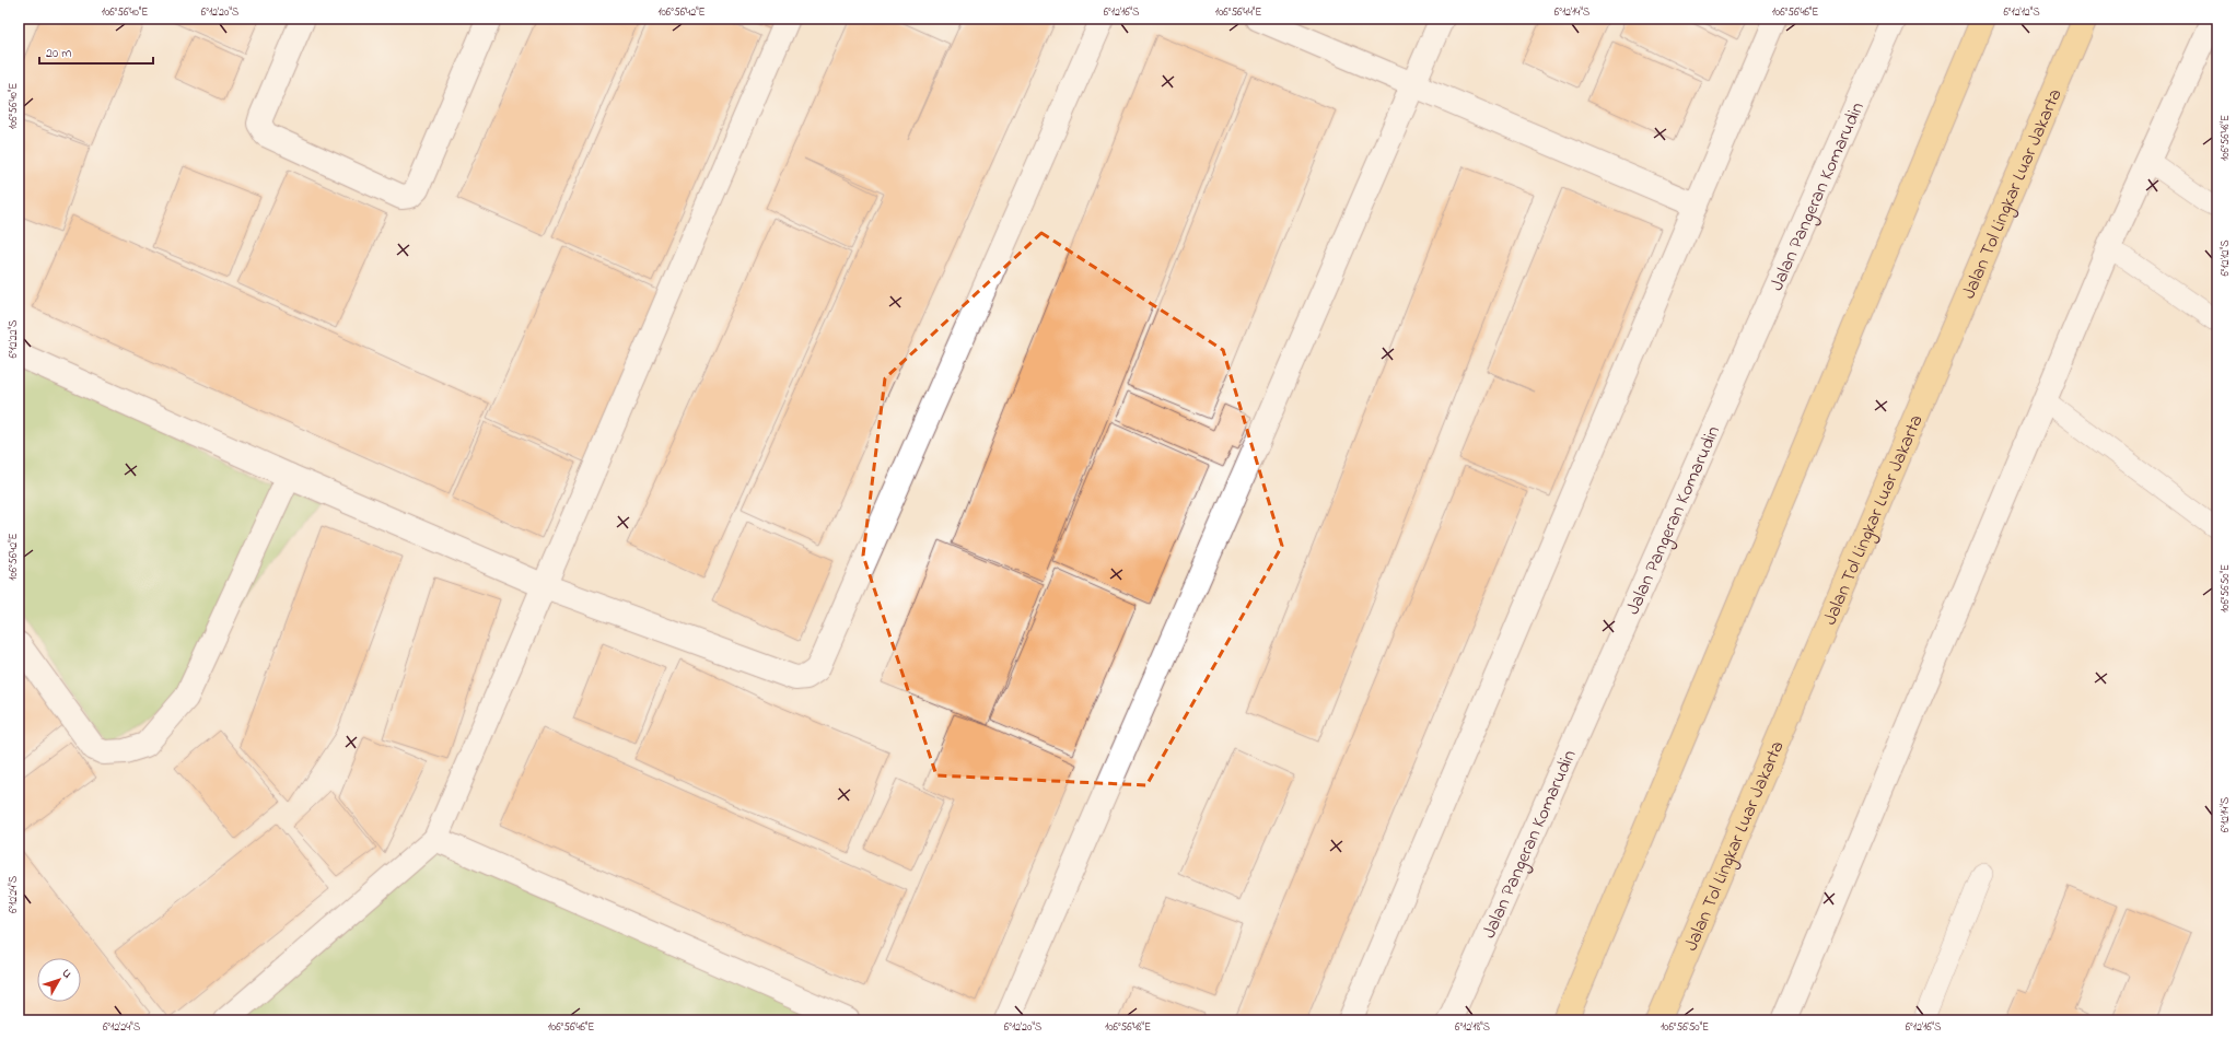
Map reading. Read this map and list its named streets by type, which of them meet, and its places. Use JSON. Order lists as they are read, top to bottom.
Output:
{
  "streets": {
    "highway": ["Jalan Tol Lingkar Luar Jakarta"],
    "street": ["Jalan Pangeran Komarudin"]
  },
  "scale_bar": "20 m",
  "north": "top right",
  "coordinates": [
    "106°56'40\"E",
    "6°12'20\"S",
    "106°56'42\"E",
    "6°12'16\"S",
    "106°56'44\"E",
    "6°12'14\"S",
    "106°56'46\"E",
    "6°12'12\"S",
    "106°56'48\"E",
    "6°12'22\"S",
    "106°56'50\"E",
    "6°12'24\"S",
    "6°12'18\"S"
  ]
}
